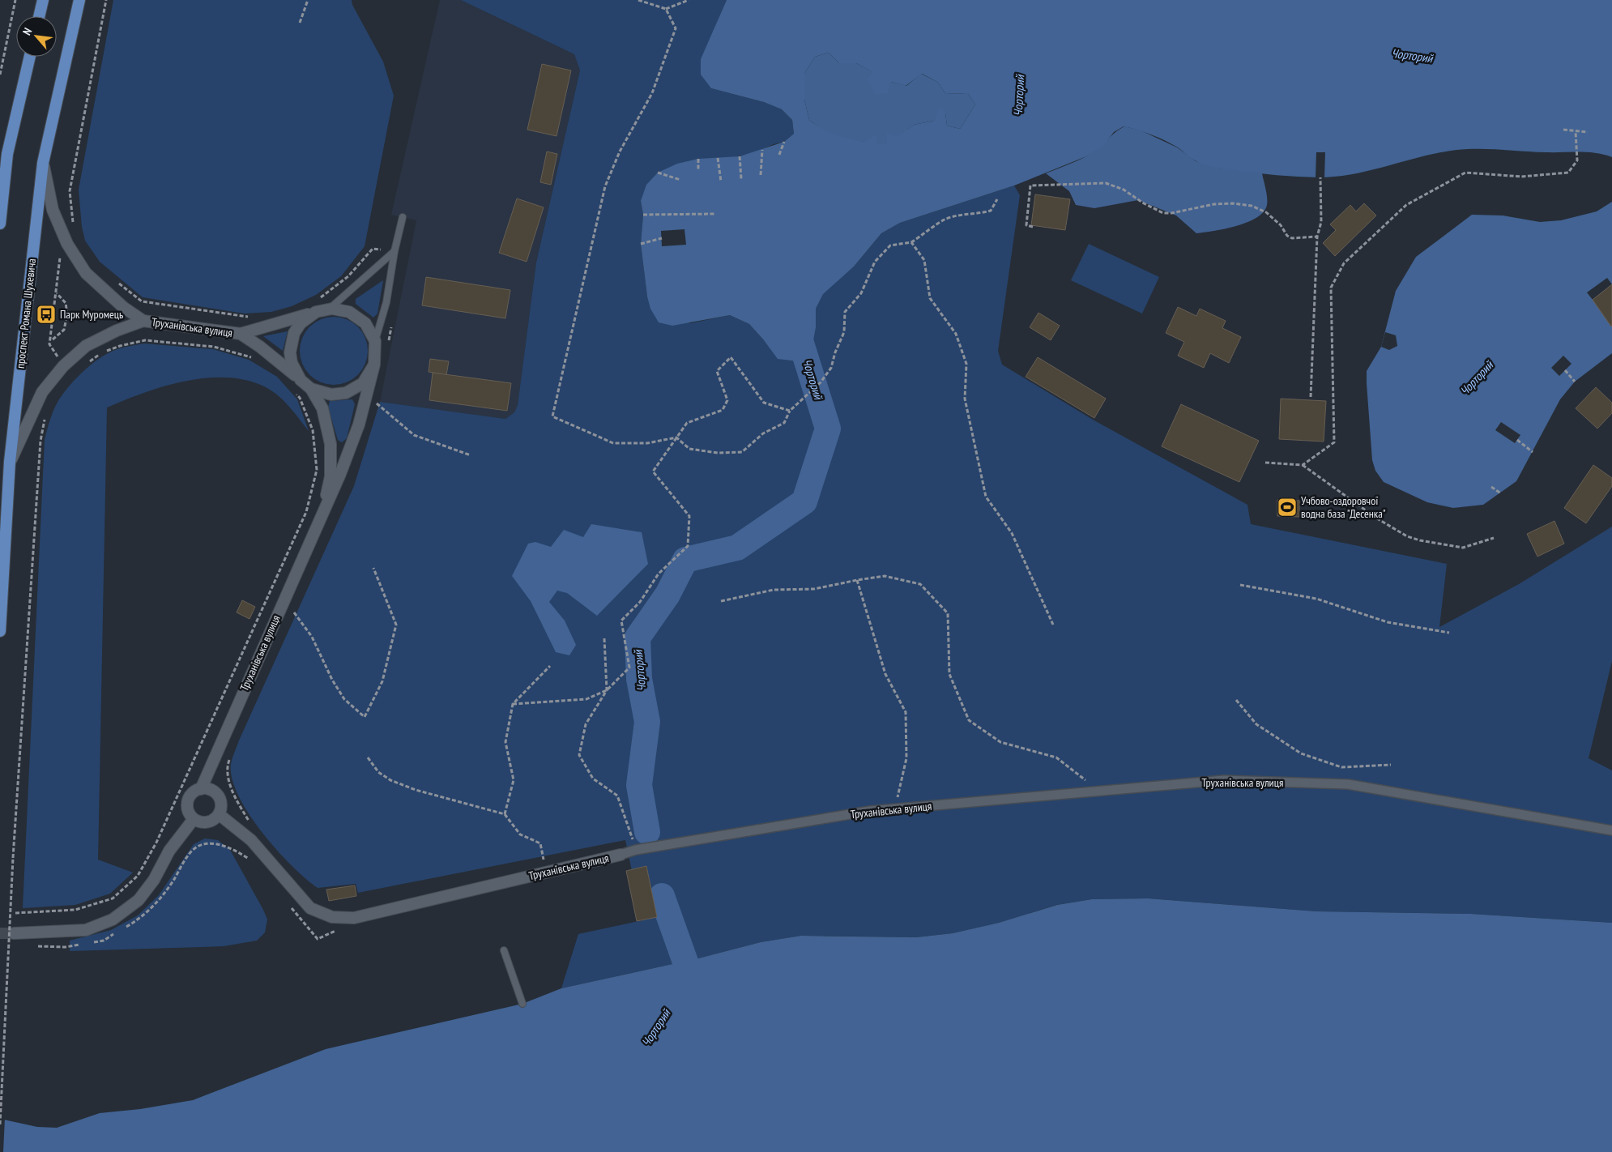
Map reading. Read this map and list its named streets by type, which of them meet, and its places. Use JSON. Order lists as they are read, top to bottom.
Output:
{
  "streets": {
    "main road": ["проспект Романа Шухевича"],
    "street": ["Труханівська вулиця"]
  },
  "crossings": [
    ["проспект Романа Шухевича", "Труханівська вулиця"]
  ],
  "water": ["Чорторий"],
  "places": {
    "bus stop": ["Парк Муромець"],
    "sports": ["Учбово-оздоровчої водна база \"Десенка\""]
  },
  "north": "top left"
}
